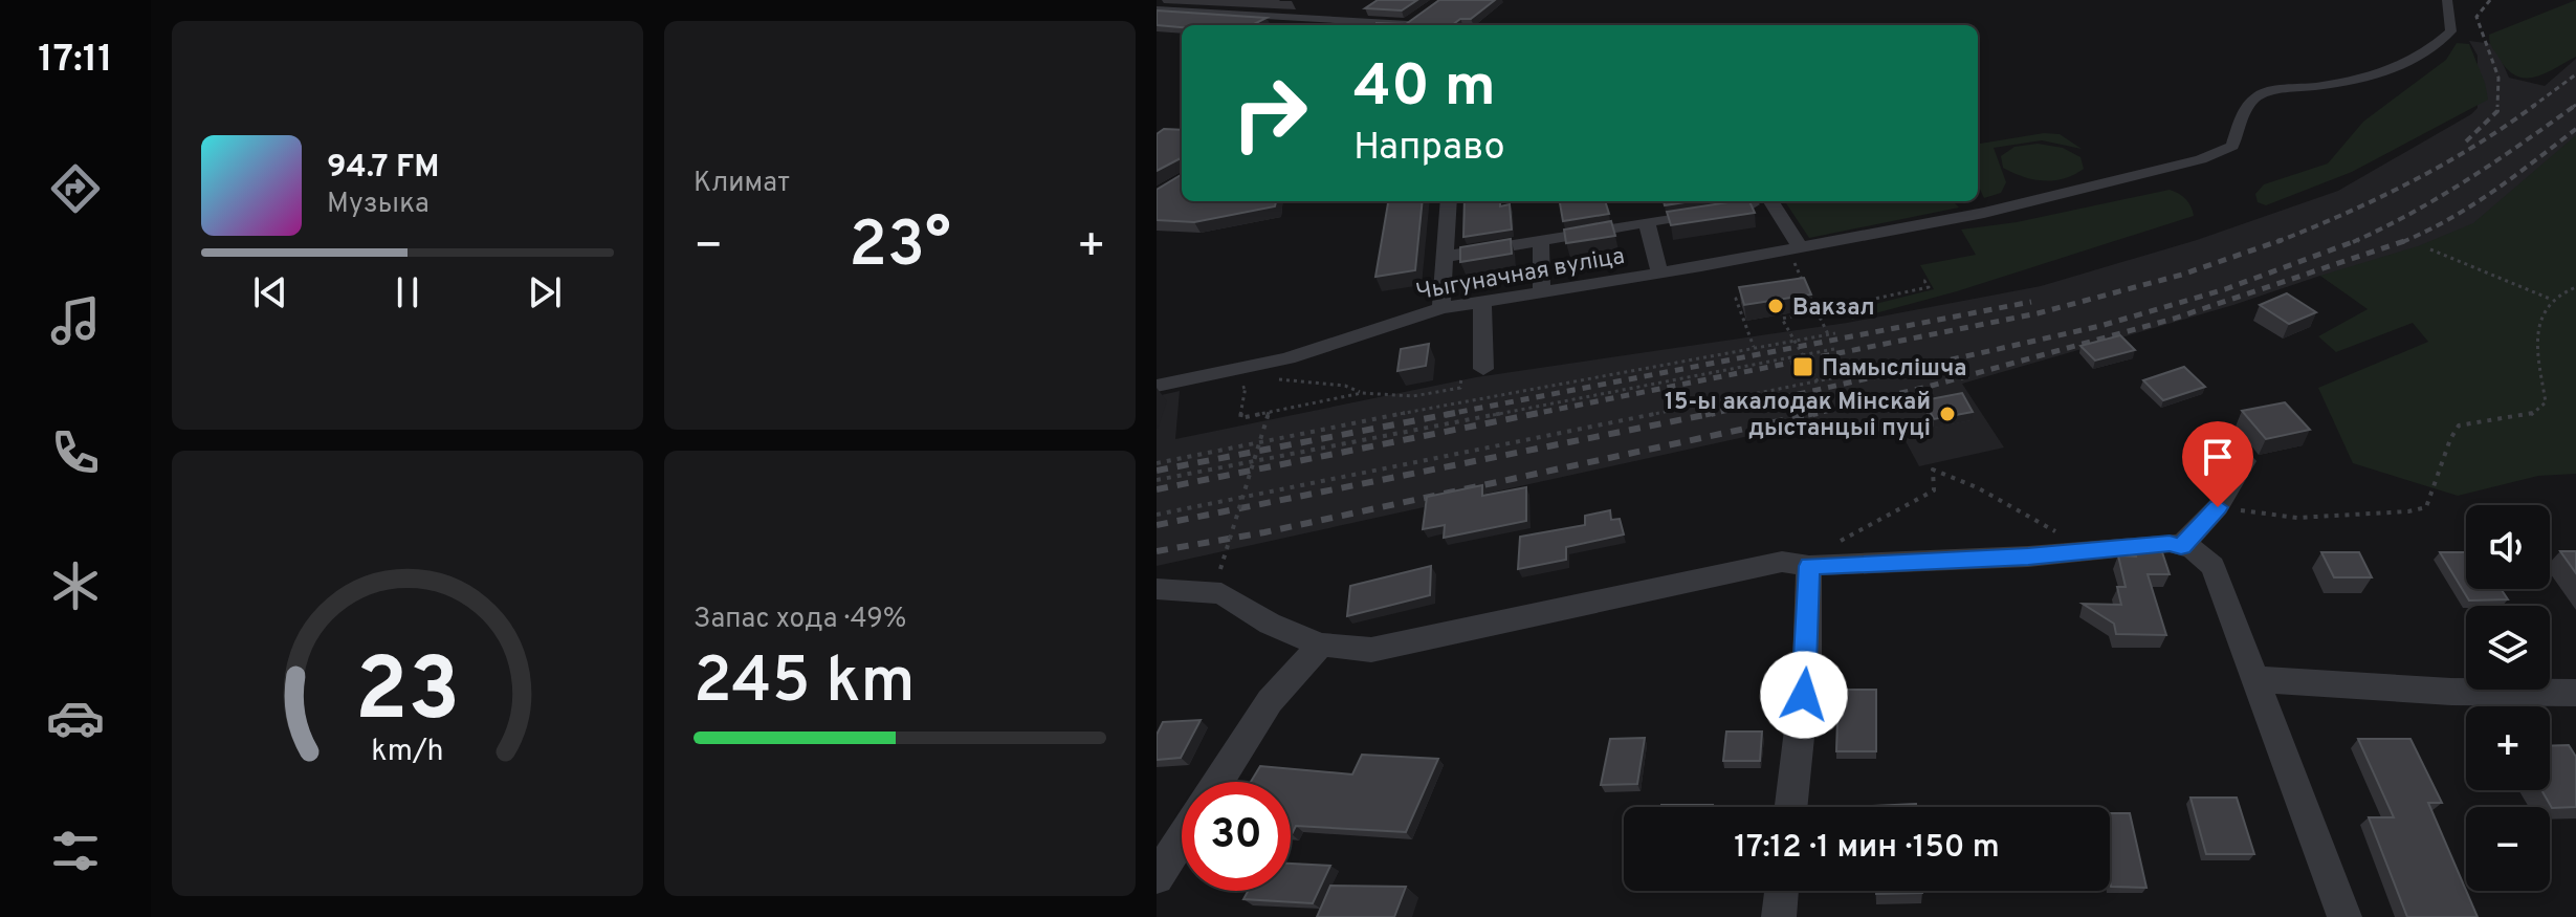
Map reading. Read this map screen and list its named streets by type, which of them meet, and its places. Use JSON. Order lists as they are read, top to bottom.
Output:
{
  "streets": {
    "street": ["Чыгуначная вуліца"]
  },
  "places": {
    "other": ["Вакзал", "15-ы акалодак Мінскай дыстанцыі пуці"],
    "transit": ["Памыслішча"]
  },
  "page": {
    "tabs": "17:11",
    "tile": [
      "Климат",
      ["Запас хода · 49%", "245 km"]
    ],
    "turn": ["40 m", "Направо"],
    "song": ["94.7 FM", "Музыка"],
    "heat": ["−", "23°", "+"],
    "map_buttons": ["+", "−"],
    "limit": "30",
    "trip": "17:12 · 1 мин · 150 m",
    "gauge": ["23", "km/h"]
  }
}
